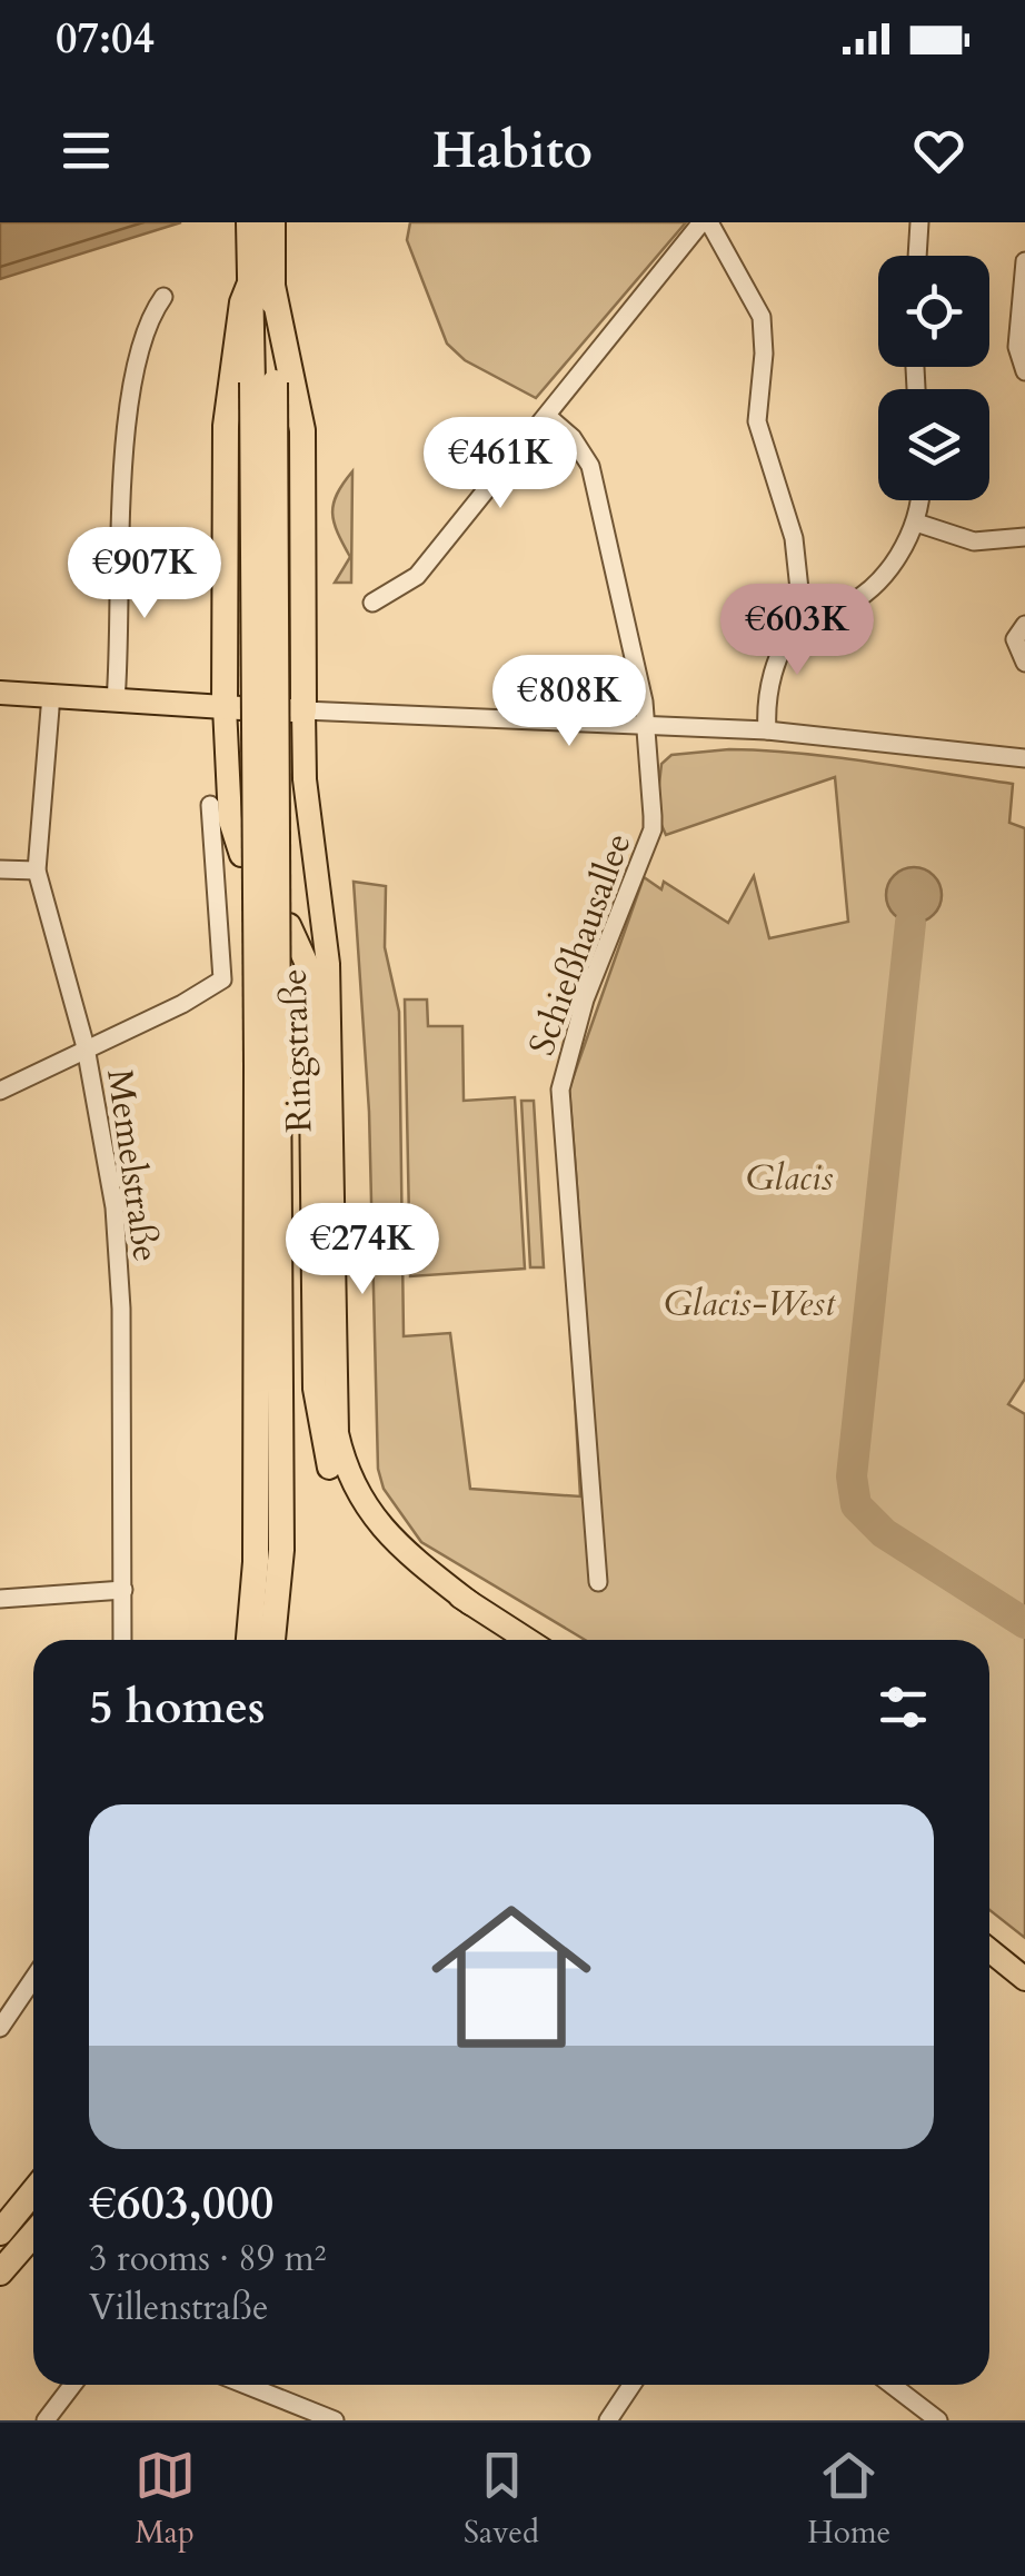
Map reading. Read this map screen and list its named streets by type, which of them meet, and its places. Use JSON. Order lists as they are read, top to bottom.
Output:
{
  "streets": {
    "main road": ["Ringstraße"],
    "street": ["Schießhausallee", "Memelstraße"]
  },
  "parks": ["Glacis", "Glacis-West"],
  "page": {
    "status": "07:04",
    "header": "Habito",
    "price": [
      "€461K",
      "€907K",
      "€603K",
      "€808K",
      "€274K"
    ],
    "heading": "5 homes",
    "list": [
      {
        "name": "€603,000",
        "note": "3 rooms · 89 m² · Villenstraße"
      }
    ],
    "tabs": ["Map", "Saved", "Home"]
  }
}
